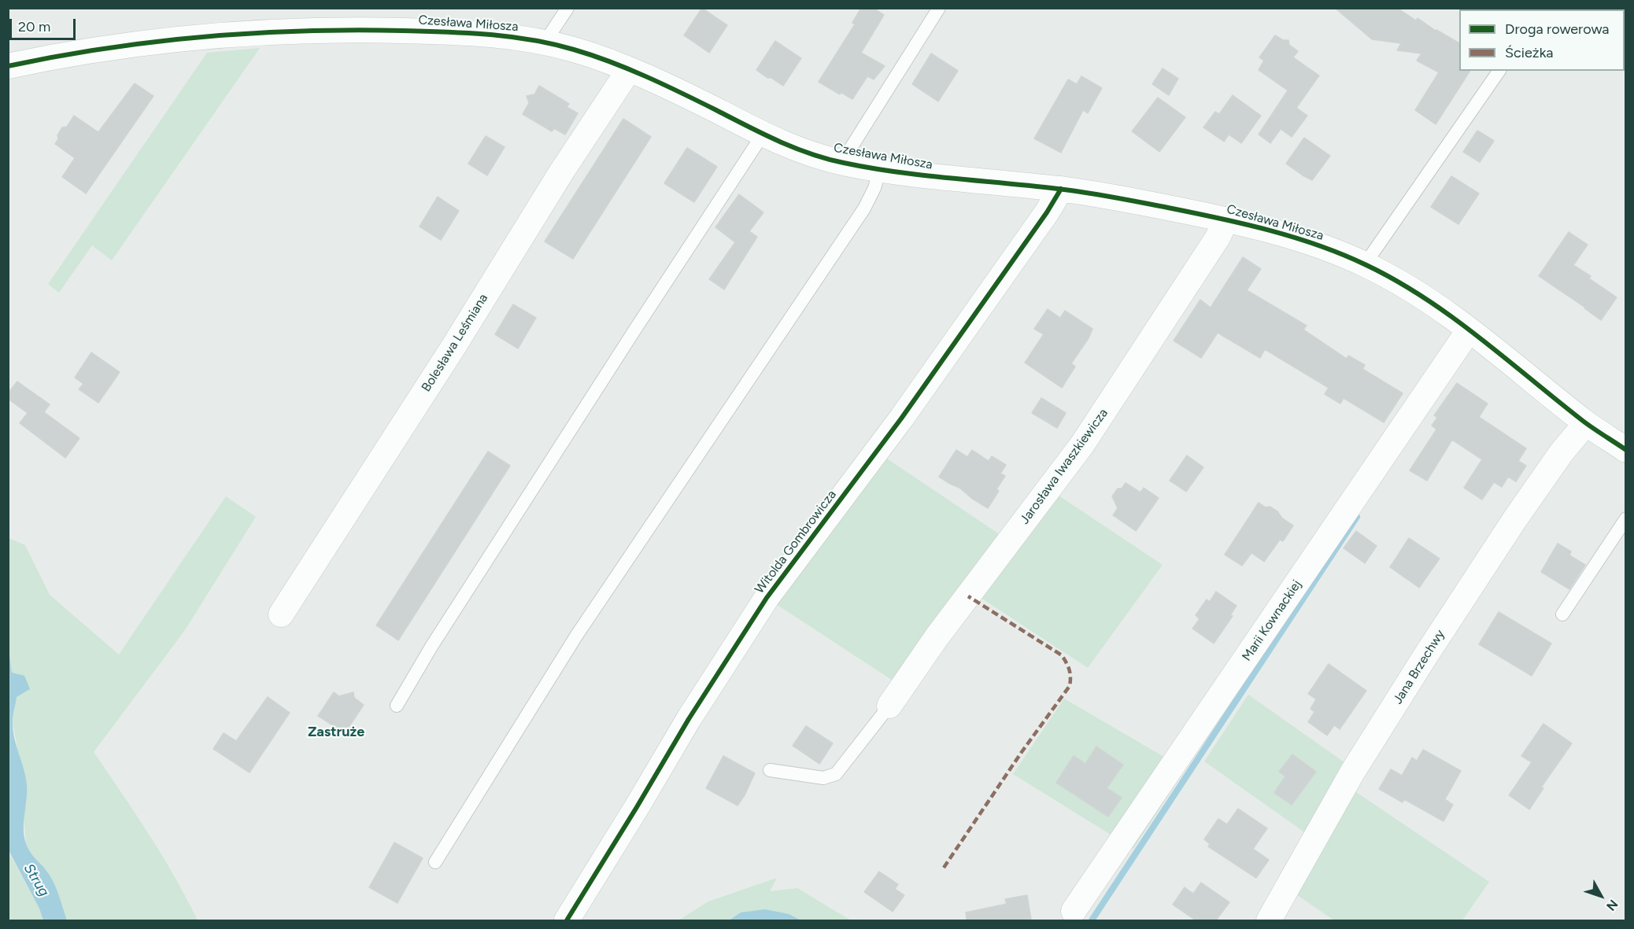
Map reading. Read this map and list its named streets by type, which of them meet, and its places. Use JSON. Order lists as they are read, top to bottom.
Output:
{
  "streets": {
    "street": [
      "Czesława Miłosza",
      "Bolesława Leśmiana",
      "Jarosława Iwaszkiewicza",
      "Witolda Gombrowicza",
      "Marii Kownackiej",
      "Jana Brzechwy"
    ]
  },
  "crossings": [
    ["Czesława Miłosza", "Bolesława Leśmiana"],
    ["Czesława Miłosza", "Jarosława Iwaszkiewicza"],
    ["Czesława Miłosza", "Witolda Gombrowicza"],
    ["Czesława Miłosza", "Marii Kownackiej"],
    ["Czesława Miłosza", "Jana Brzechwy"]
  ],
  "districts": ["Zastruże"],
  "water": ["Strug"],
  "legend": ["Droga rowerowa", "Ścieżka"],
  "scale_bar": "20 m",
  "north": "bottom right"
}
